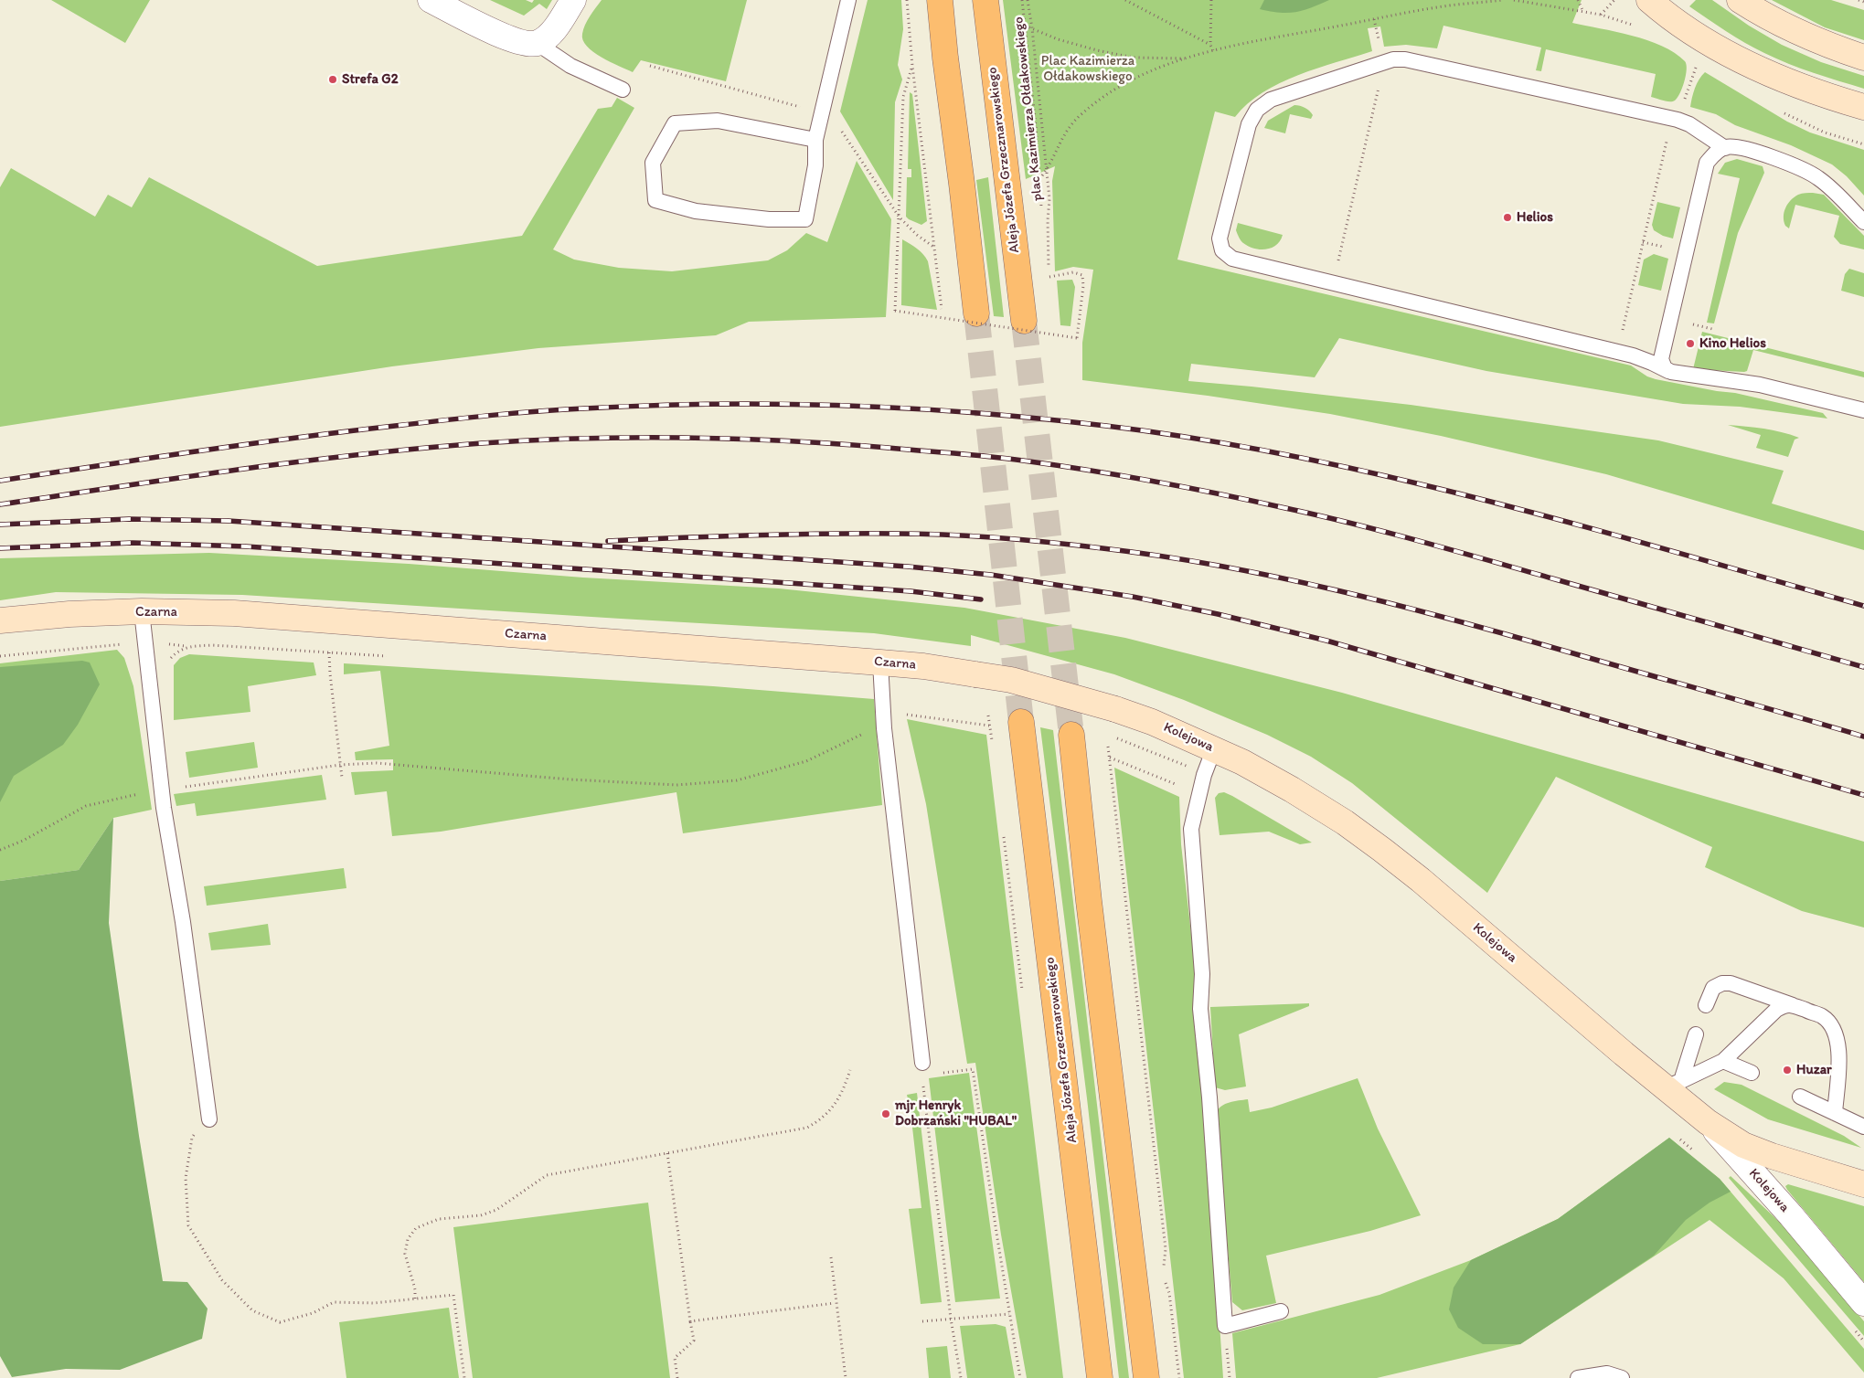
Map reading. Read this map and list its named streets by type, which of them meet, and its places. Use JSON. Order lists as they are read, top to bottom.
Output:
{
  "streets": {
    "main road": ["Aleja Józefa Grzecznarowskiego"],
    "street": ["Czarna", "Kolejowa"],
    "path": ["plac Kazimierza Ołdakowskiego"]
  },
  "crossings": [
    ["Czarna", "Kolejowa"]
  ],
  "parks": ["Plac Kazimierza Ołdakowskiego"],
  "places": [
    "Strefa G2",
    "Helios",
    "Kino Helios",
    "Huzar",
    "mjr Henryk Dobrzański \"HUBAL\""
  ]
}
